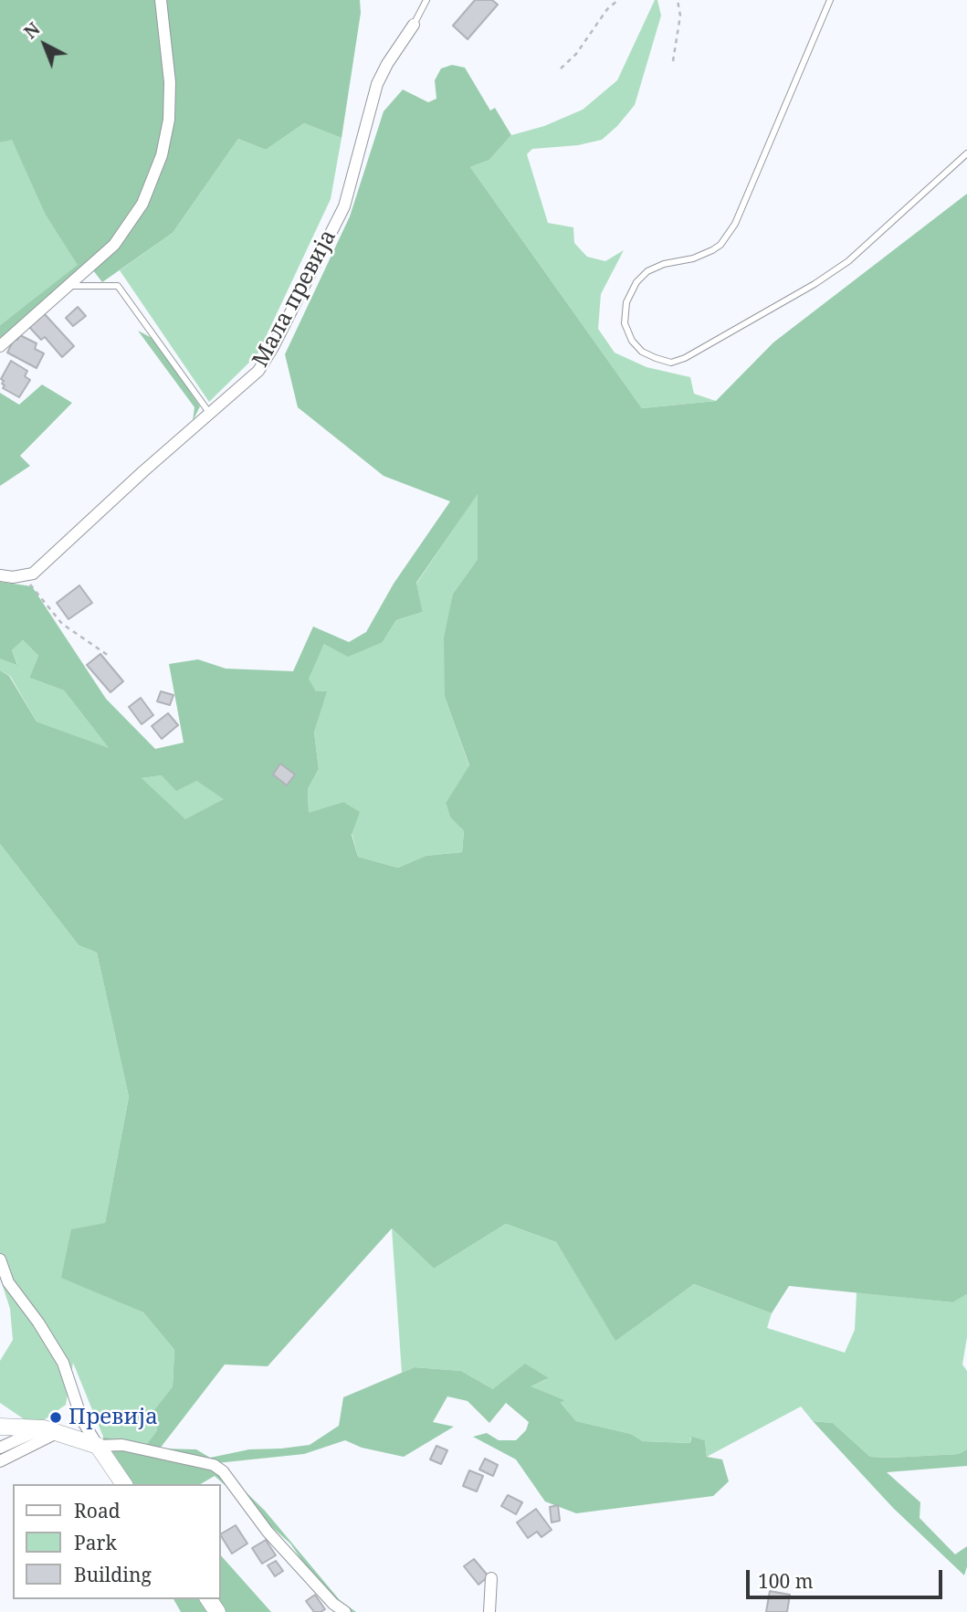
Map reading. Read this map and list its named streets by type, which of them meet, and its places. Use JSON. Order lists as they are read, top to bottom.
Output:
{
  "streets": {
    "street": ["Мала превија"]
  },
  "places": ["Превија"],
  "legend": ["Road", "Park", "Building"],
  "scale_bar": "100 m",
  "north": "top left"
}
